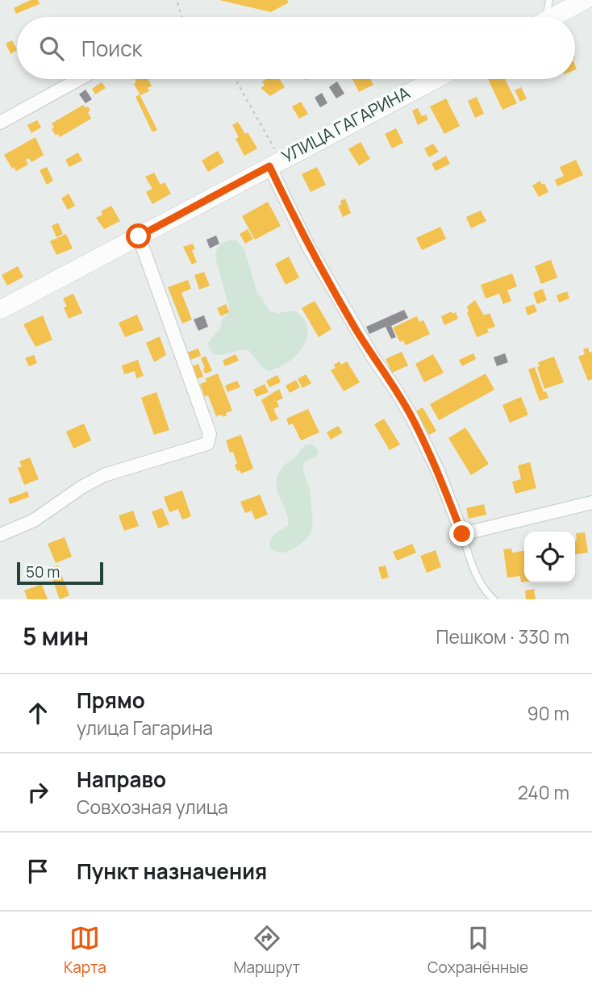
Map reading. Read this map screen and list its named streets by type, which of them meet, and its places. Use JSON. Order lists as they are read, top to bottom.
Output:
{
  "streets": {
    "main road": ["УЛИЦА ГАГАРИНА"]
  },
  "scale_bar": "50 m",
  "page": {
    "search": "Поиск",
    "scale": "50 m",
    "heading": ["5 мин", "Пешком · 330 m"],
    "list": [
      ["Прямо", "улица Гагарина", "90 m"],
      ["Направо", "Совхозная улица", "240 m"],
      "Пункт назначения"
    ],
    "nav": ["Карта", "Маршрут", "Сохранённые"]
  }
}
